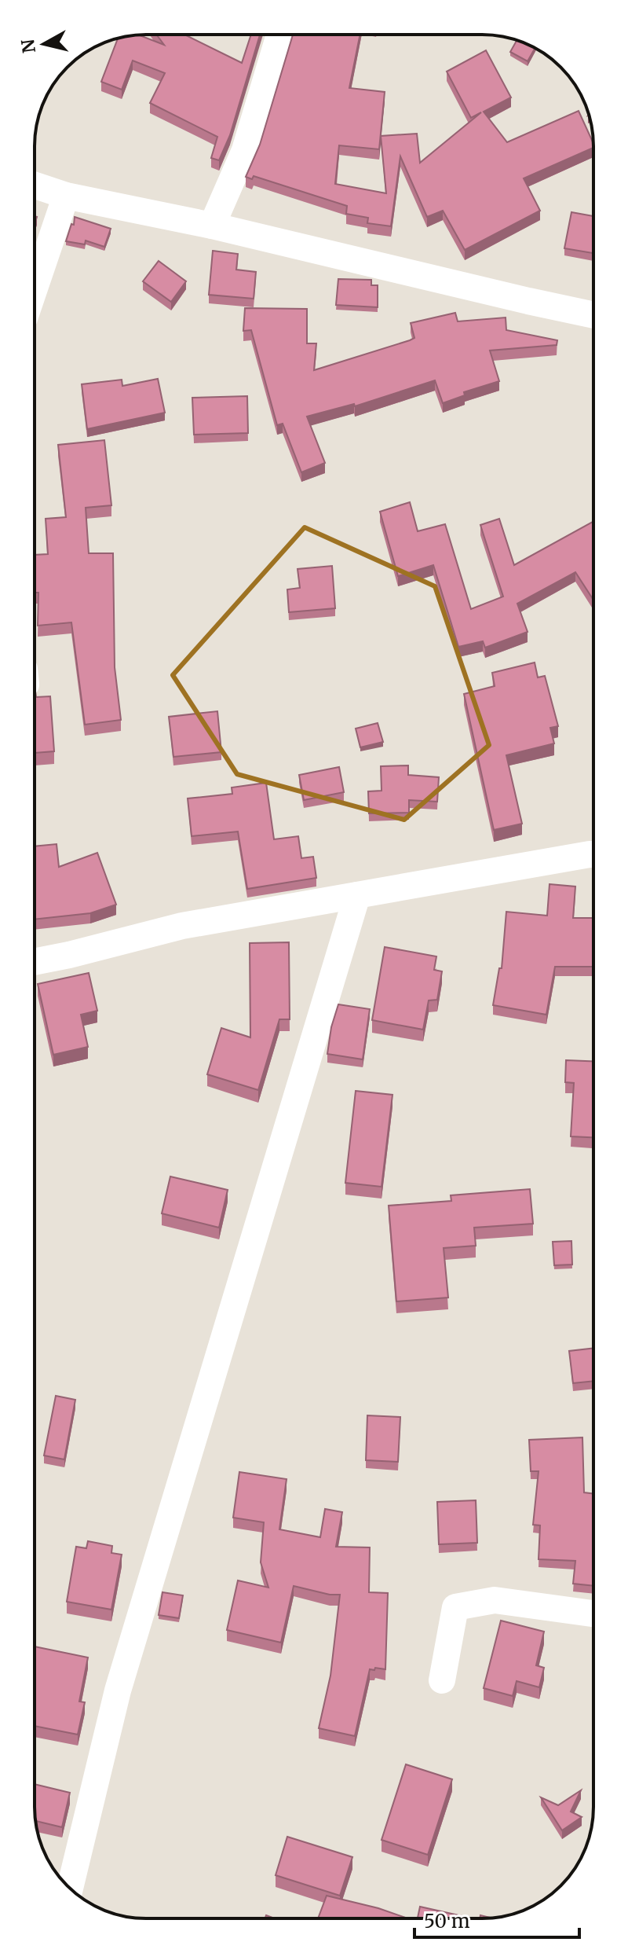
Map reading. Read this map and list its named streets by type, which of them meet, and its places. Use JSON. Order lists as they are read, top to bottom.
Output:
{
  "scale_bar": "50 m",
  "north": "left"
}
